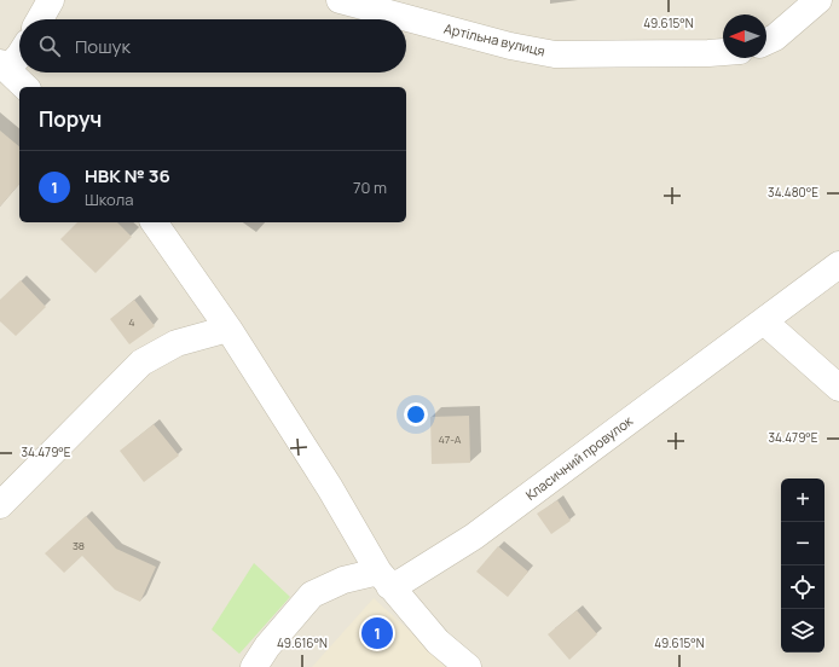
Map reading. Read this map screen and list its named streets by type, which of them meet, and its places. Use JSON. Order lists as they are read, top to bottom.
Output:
{
  "streets": {
    "street": ["Артільна вулиця", "Класичний провулок"]
  },
  "house_numbers": ["4", "47-А", "38"],
  "north": "left",
  "page": {
    "search": "Пошук",
    "heading": "Поруч",
    "list": [
      {
        "mark": "1",
        "name": "НВК № 36",
        "note": "Школа",
        "value": "70 m"
      }
    ],
    "map_buttons": ["+", "−"],
    "pins": "1"
  },
  "coordinates": [
    "49.615°N",
    "34.480°E",
    "34.479°E",
    "49.616°N"
  ]
}
